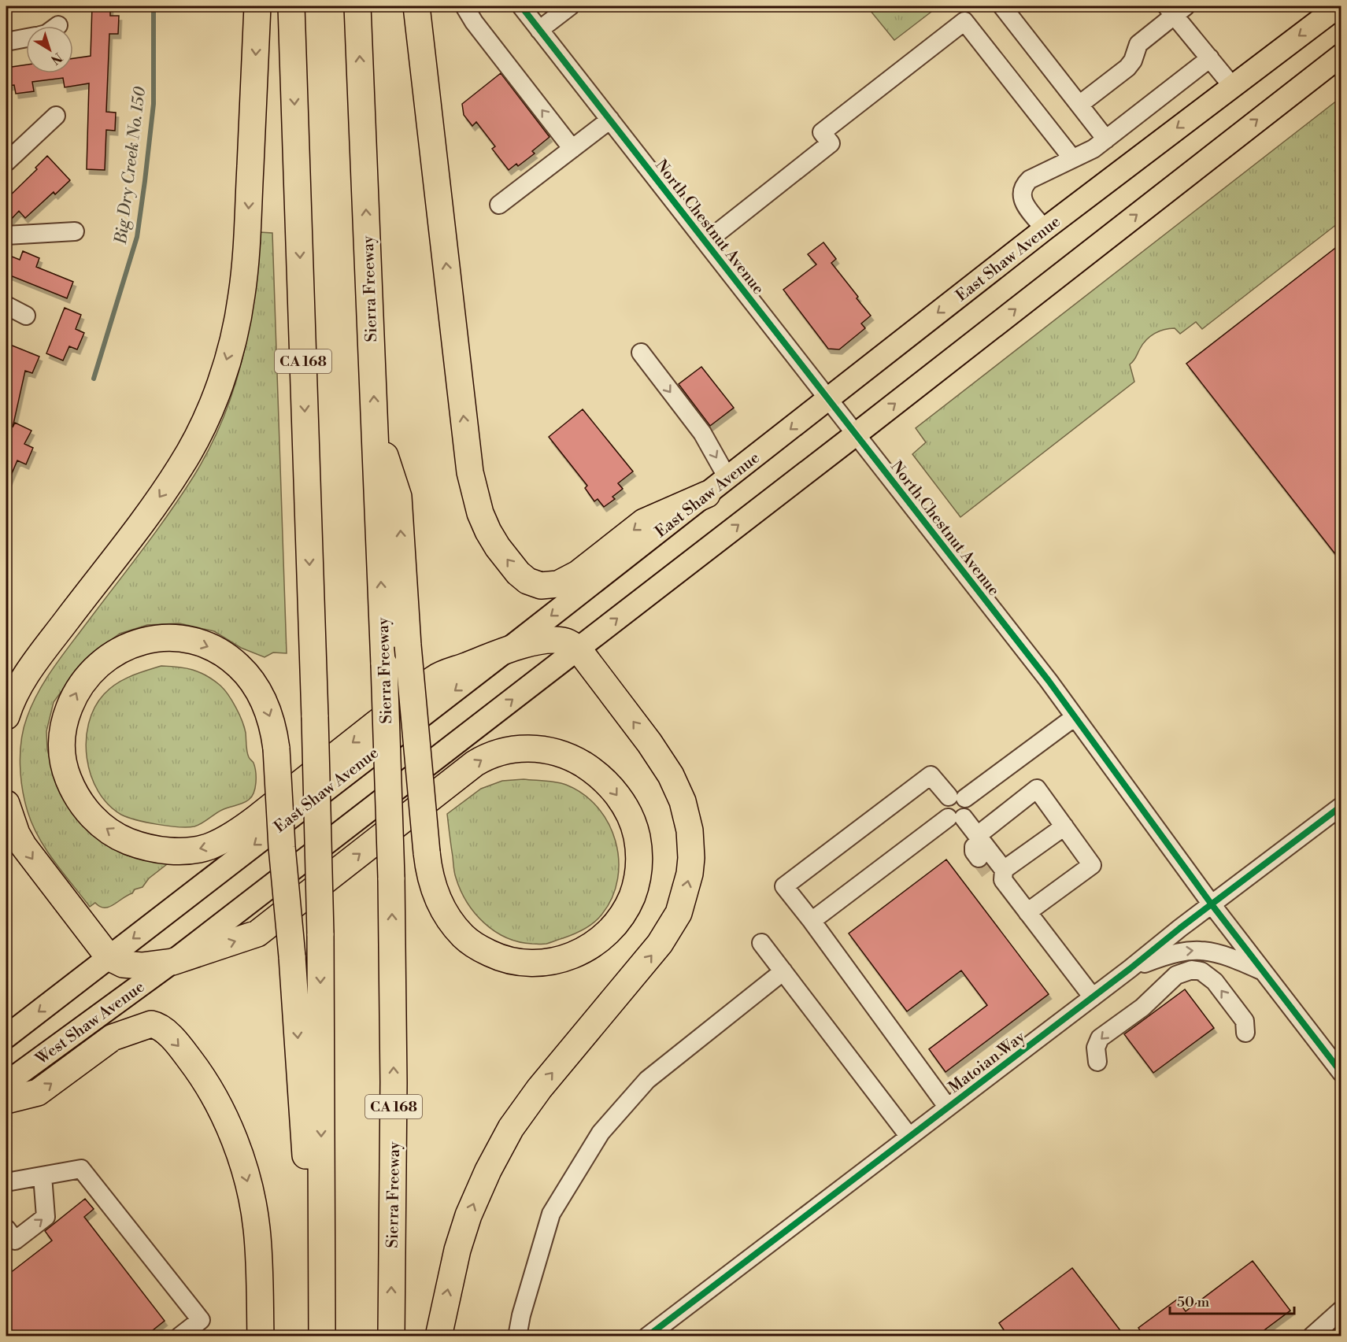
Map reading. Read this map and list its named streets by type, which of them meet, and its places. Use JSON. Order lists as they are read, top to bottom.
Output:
{
  "streets": {
    "highway": ["Sierra Freeway", "CA 168"],
    "main road": ["East Shaw Avenue", "West Shaw Avenue"],
    "street": ["North Chestnut Avenue", "Matoian Way"]
  },
  "crossings": [
    ["North Chestnut Avenue", "East Shaw Avenue"],
    ["North Chestnut Avenue", "Matoian Way"]
  ],
  "water": ["Big Dry Creek No. 150"],
  "scale_bar": "50 m",
  "north": "bottom right"
}
